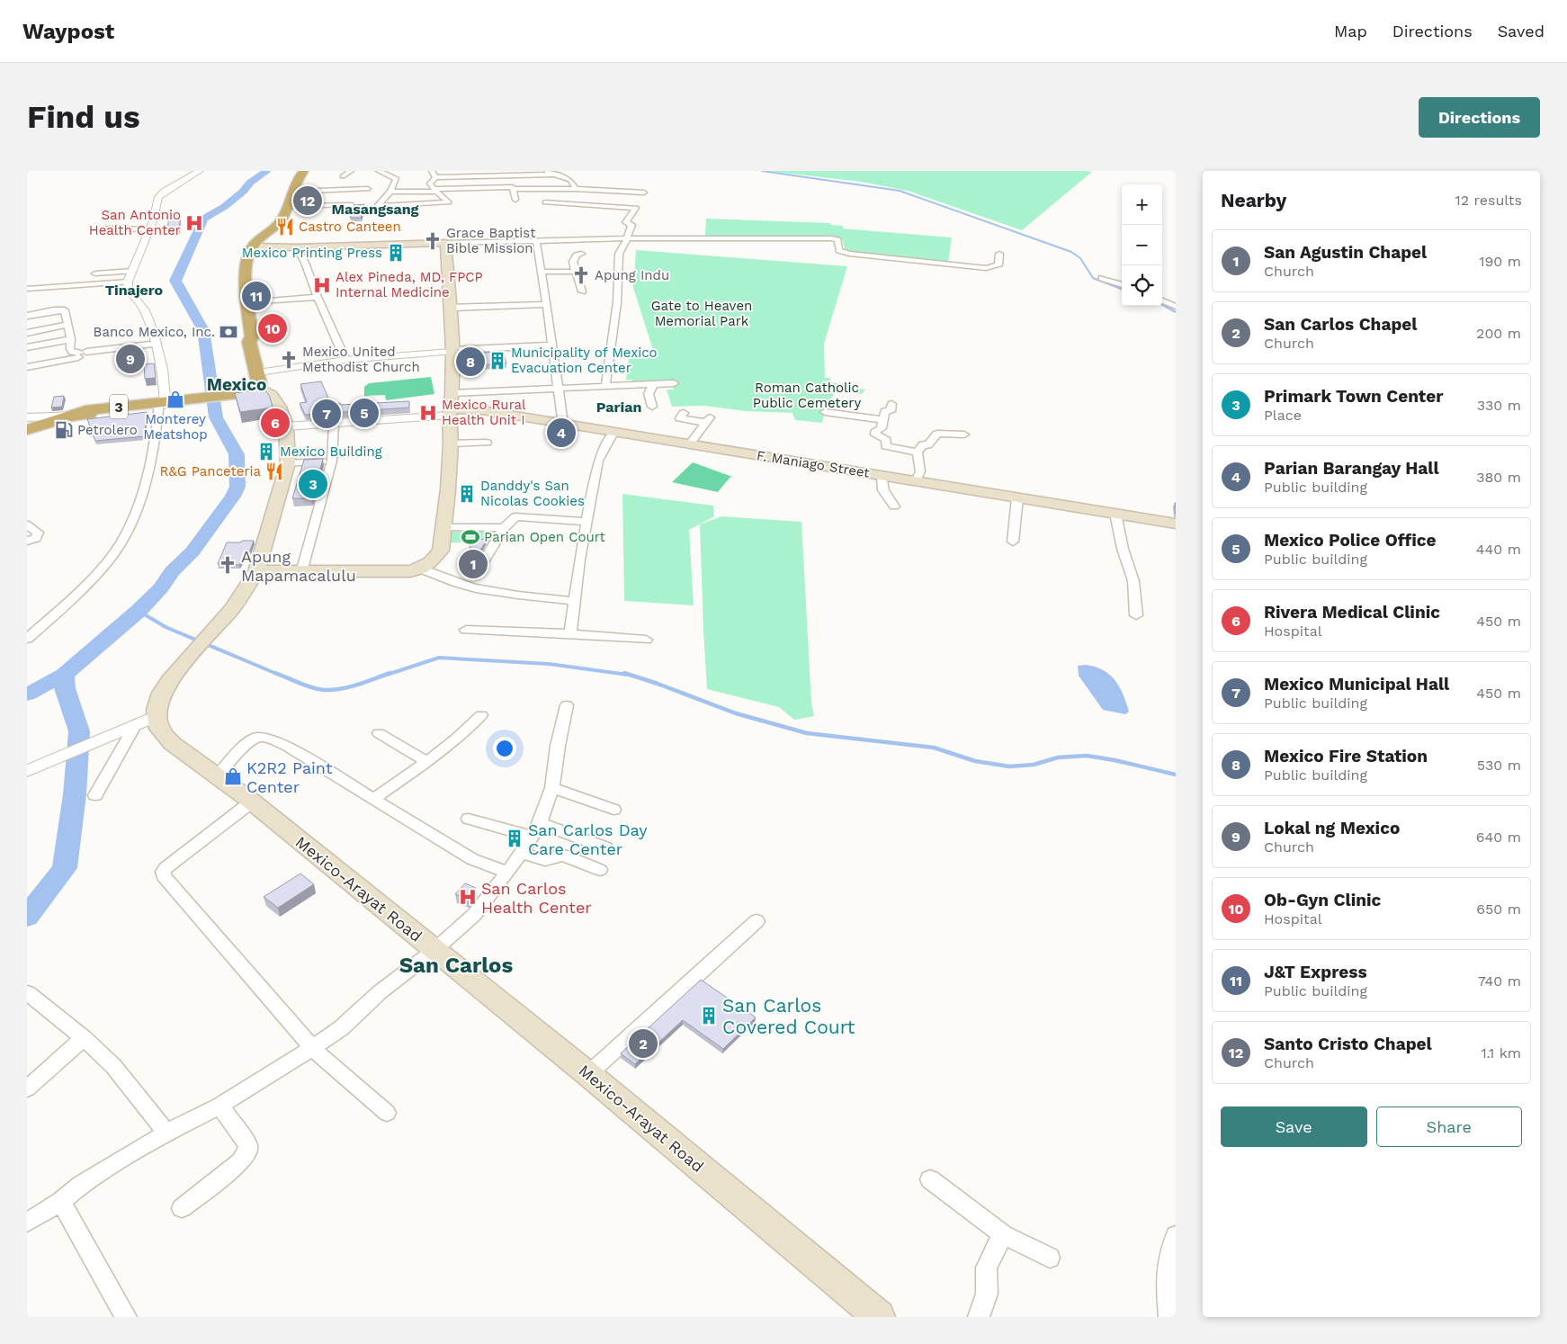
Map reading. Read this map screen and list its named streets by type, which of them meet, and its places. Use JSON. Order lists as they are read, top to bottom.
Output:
{
  "streets": {
    "highway": ["3"],
    "main road": ["F. Maniago Street", "Mexico-Arayat Road"]
  },
  "districts": [
    "Masangsang",
    "Tinajero",
    "Mexico",
    "Parian",
    "San Carlos"
  ],
  "parks": ["Gate to Heaven Memorial Park", "Roman Catholic Public Cemetery"],
  "places": {
    "hospital": [
      "San Antonio Health Center",
      "Alex Pineda, MD, FPCP Internal Medicine",
      "Mexico Rural Health Unit I",
      "San Carlos Health Center"
    ],
    "restaurant": ["Castro Canteen", "R&G Panceteria"],
    "church": [
      "Grace Baptist Bible Mission",
      "Apung Indu",
      "Mexico United Methodist Church",
      "Apung Mapamacalulu"
    ],
    "building": [
      "Mexico Printing Press",
      "Municipality of Mexico Evacuation Center",
      "Mexico Building",
      "Danddy's San Nicolas Cookies",
      "San Carlos Day Care Center",
      "San Carlos Covered Court"
    ],
    "bank": ["Banco Mexico, Inc."],
    "shop": ["Monterey Meatshop", "K2R2 Paint Center"],
    "fuel station": ["Petrolero"],
    "sports": ["Parian Open Court"]
  },
  "page": {
    "header": "Waypost",
    "nav": ["Map", "Directions", "Saved"],
    "buttons": [
      "Directions",
      ["Save", "Share"]
    ],
    "title": "Find us",
    "heading": ["Nearby", "12 results"],
    "map_buttons": ["+", "−"],
    "pins": [
      "12",
      "11",
      "10",
      "9",
      "8",
      "5",
      "7",
      "6",
      "4",
      "3",
      "1",
      "2"
    ],
    "list": [
      {
        "mark": "1",
        "name": "San Agustin Chapel",
        "note": "Church",
        "value": "190 m"
      },
      {
        "mark": "2",
        "name": "San Carlos Chapel",
        "note": "Church",
        "value": "200 m"
      },
      {
        "mark": "3",
        "name": "Primark Town Center",
        "note": "Place",
        "value": "330 m"
      },
      {
        "mark": "4",
        "name": "Parian Barangay Hall",
        "note": "Public building",
        "value": "380 m"
      },
      {
        "mark": "5",
        "name": "Mexico Police Office",
        "note": "Public building",
        "value": "440 m"
      },
      {
        "mark": "6",
        "name": "Rivera Medical Clinic",
        "note": "Hospital",
        "value": "450 m"
      },
      {
        "mark": "7",
        "name": "Mexico Municipal Hall",
        "note": "Public building",
        "value": "450 m"
      },
      {
        "mark": "8",
        "name": "Mexico Fire Station",
        "note": "Public building",
        "value": "530 m"
      },
      {
        "mark": "9",
        "name": "Lokal ng Mexico",
        "note": "Church",
        "value": "640 m"
      },
      {
        "mark": "10",
        "name": "Ob-Gyn Clinic",
        "note": "Hospital",
        "value": "650 m"
      },
      {
        "mark": "11",
        "name": "J&T Express",
        "note": "Public building",
        "value": "740 m"
      },
      {
        "mark": "12",
        "name": "Santo Cristo Chapel",
        "note": "Church",
        "value": "1.1 km"
      }
    ]
  }
}
